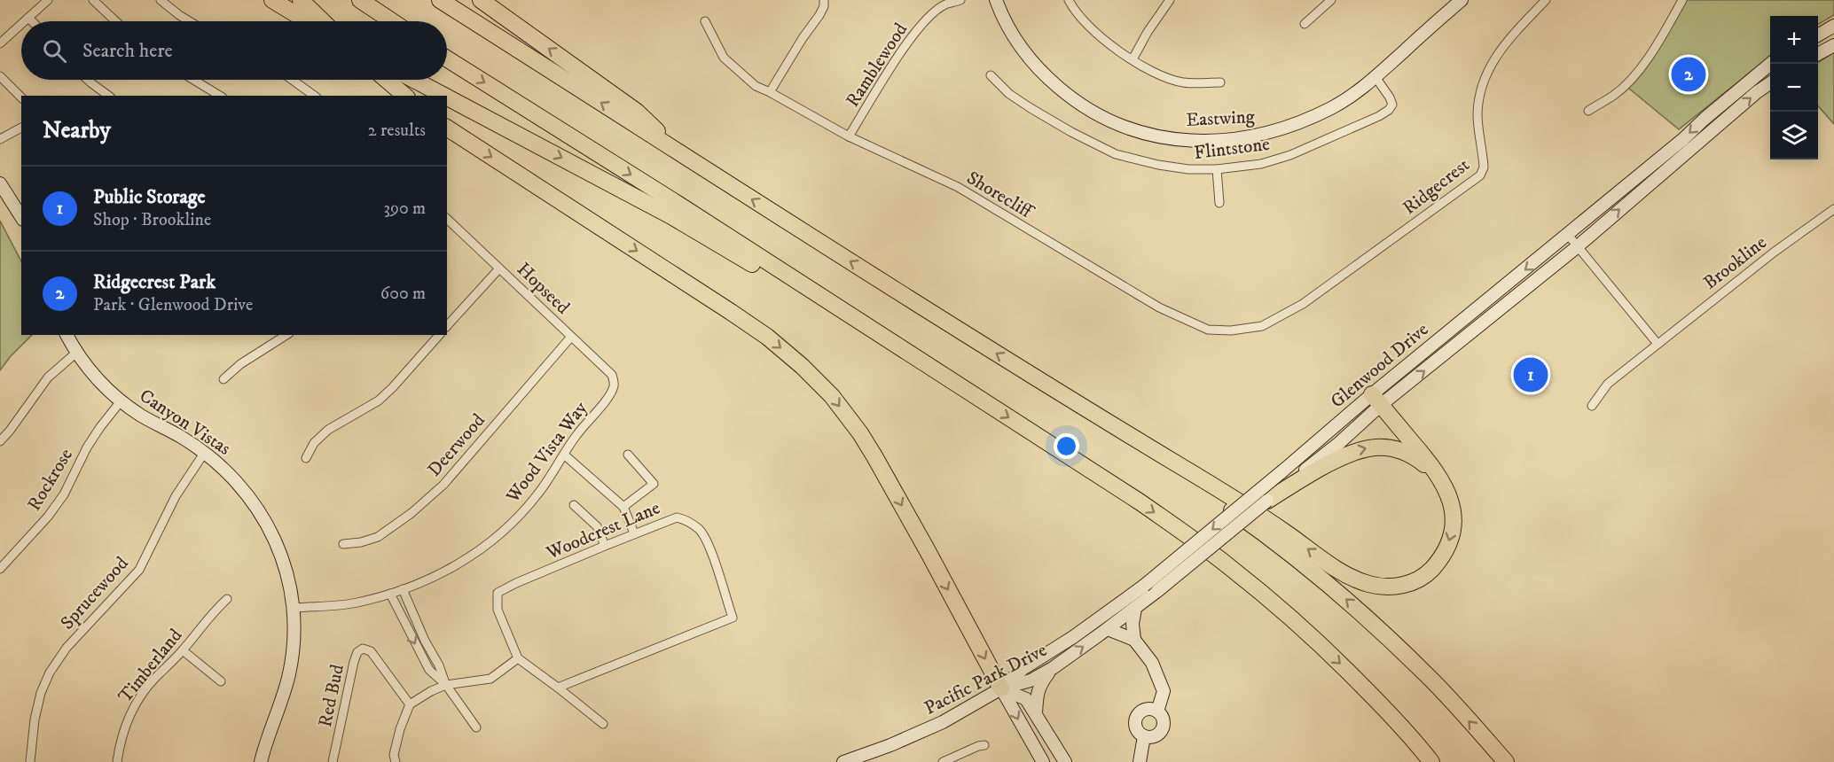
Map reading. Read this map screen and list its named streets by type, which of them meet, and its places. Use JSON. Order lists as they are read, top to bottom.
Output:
{
  "streets": {
    "main road": [
      "Eastwing",
      "Glenwood Drive",
      "Canyon Vistas",
      "Pacific Park Drive"
    ],
    "street": [
      "Ramblewood",
      "Flintstone",
      "Ridgecrest",
      "Shorecliff",
      "Brookline",
      "Hopseed",
      "Deerwood",
      "Wood Vista Way",
      "Rockrose",
      "Woodcrest Lane",
      "Sprucewood",
      "Timberland",
      "Red Bud"
    ]
  },
  "crossings": [
    ["Ramblewood", "Shorecliff"],
    ["Eastwing", "Flintstone"],
    ["Ridgecrest", "Shorecliff"],
    ["Hopseed", "Deerwood"],
    ["Hopseed", "Wood Vista Way"],
    ["Glenwood Drive", "Pacific Park Drive"],
    ["Canyon Vistas", "Wood Vista Way"],
    ["Canyon Vistas", "Rockrose"],
    ["Canyon Vistas", "Sprucewood"]
  ],
  "page": {
    "map_buttons": ["+", "−"],
    "search": "Search here",
    "pins": ["2", "1"],
    "heading": ["Nearby", "2 results"],
    "list": [
      {
        "mark": "1",
        "name": "Public Storage",
        "note": "Shop · Brookline",
        "value": "390 m"
      },
      {
        "mark": "2",
        "name": "Ridgecrest Park",
        "note": "Park · Glenwood Drive",
        "value": "600 m"
      }
    ]
  }
}
